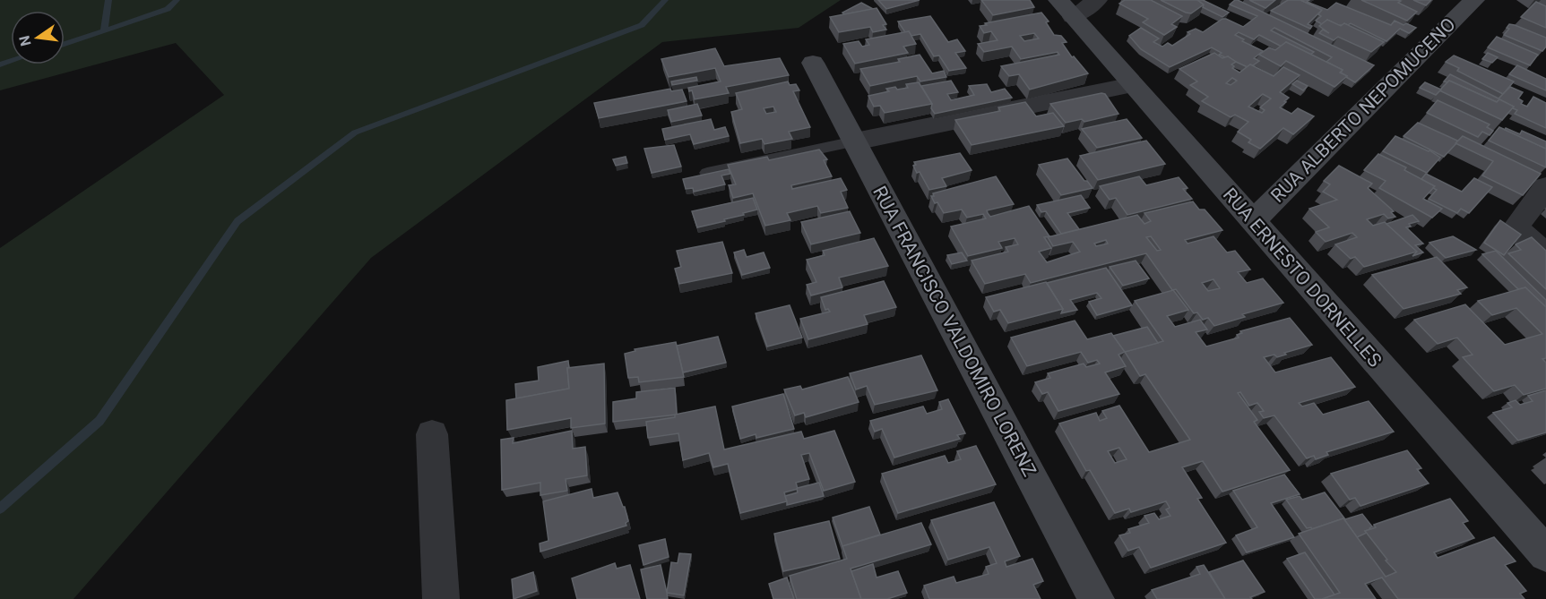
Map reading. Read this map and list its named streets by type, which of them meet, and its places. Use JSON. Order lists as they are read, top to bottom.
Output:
{
  "streets": {
    "street": ["RUA ALBERTO NEPOMUCENO", "RUA ERNESTO DORNELLES", "RUA FRANCISCO VALDOMIRO LORENZ"]
  },
  "crossings": [
    ["RUA ALBERTO NEPOMUCENO", "RUA ERNESTO DORNELLES"]
  ],
  "north": "left"
}
